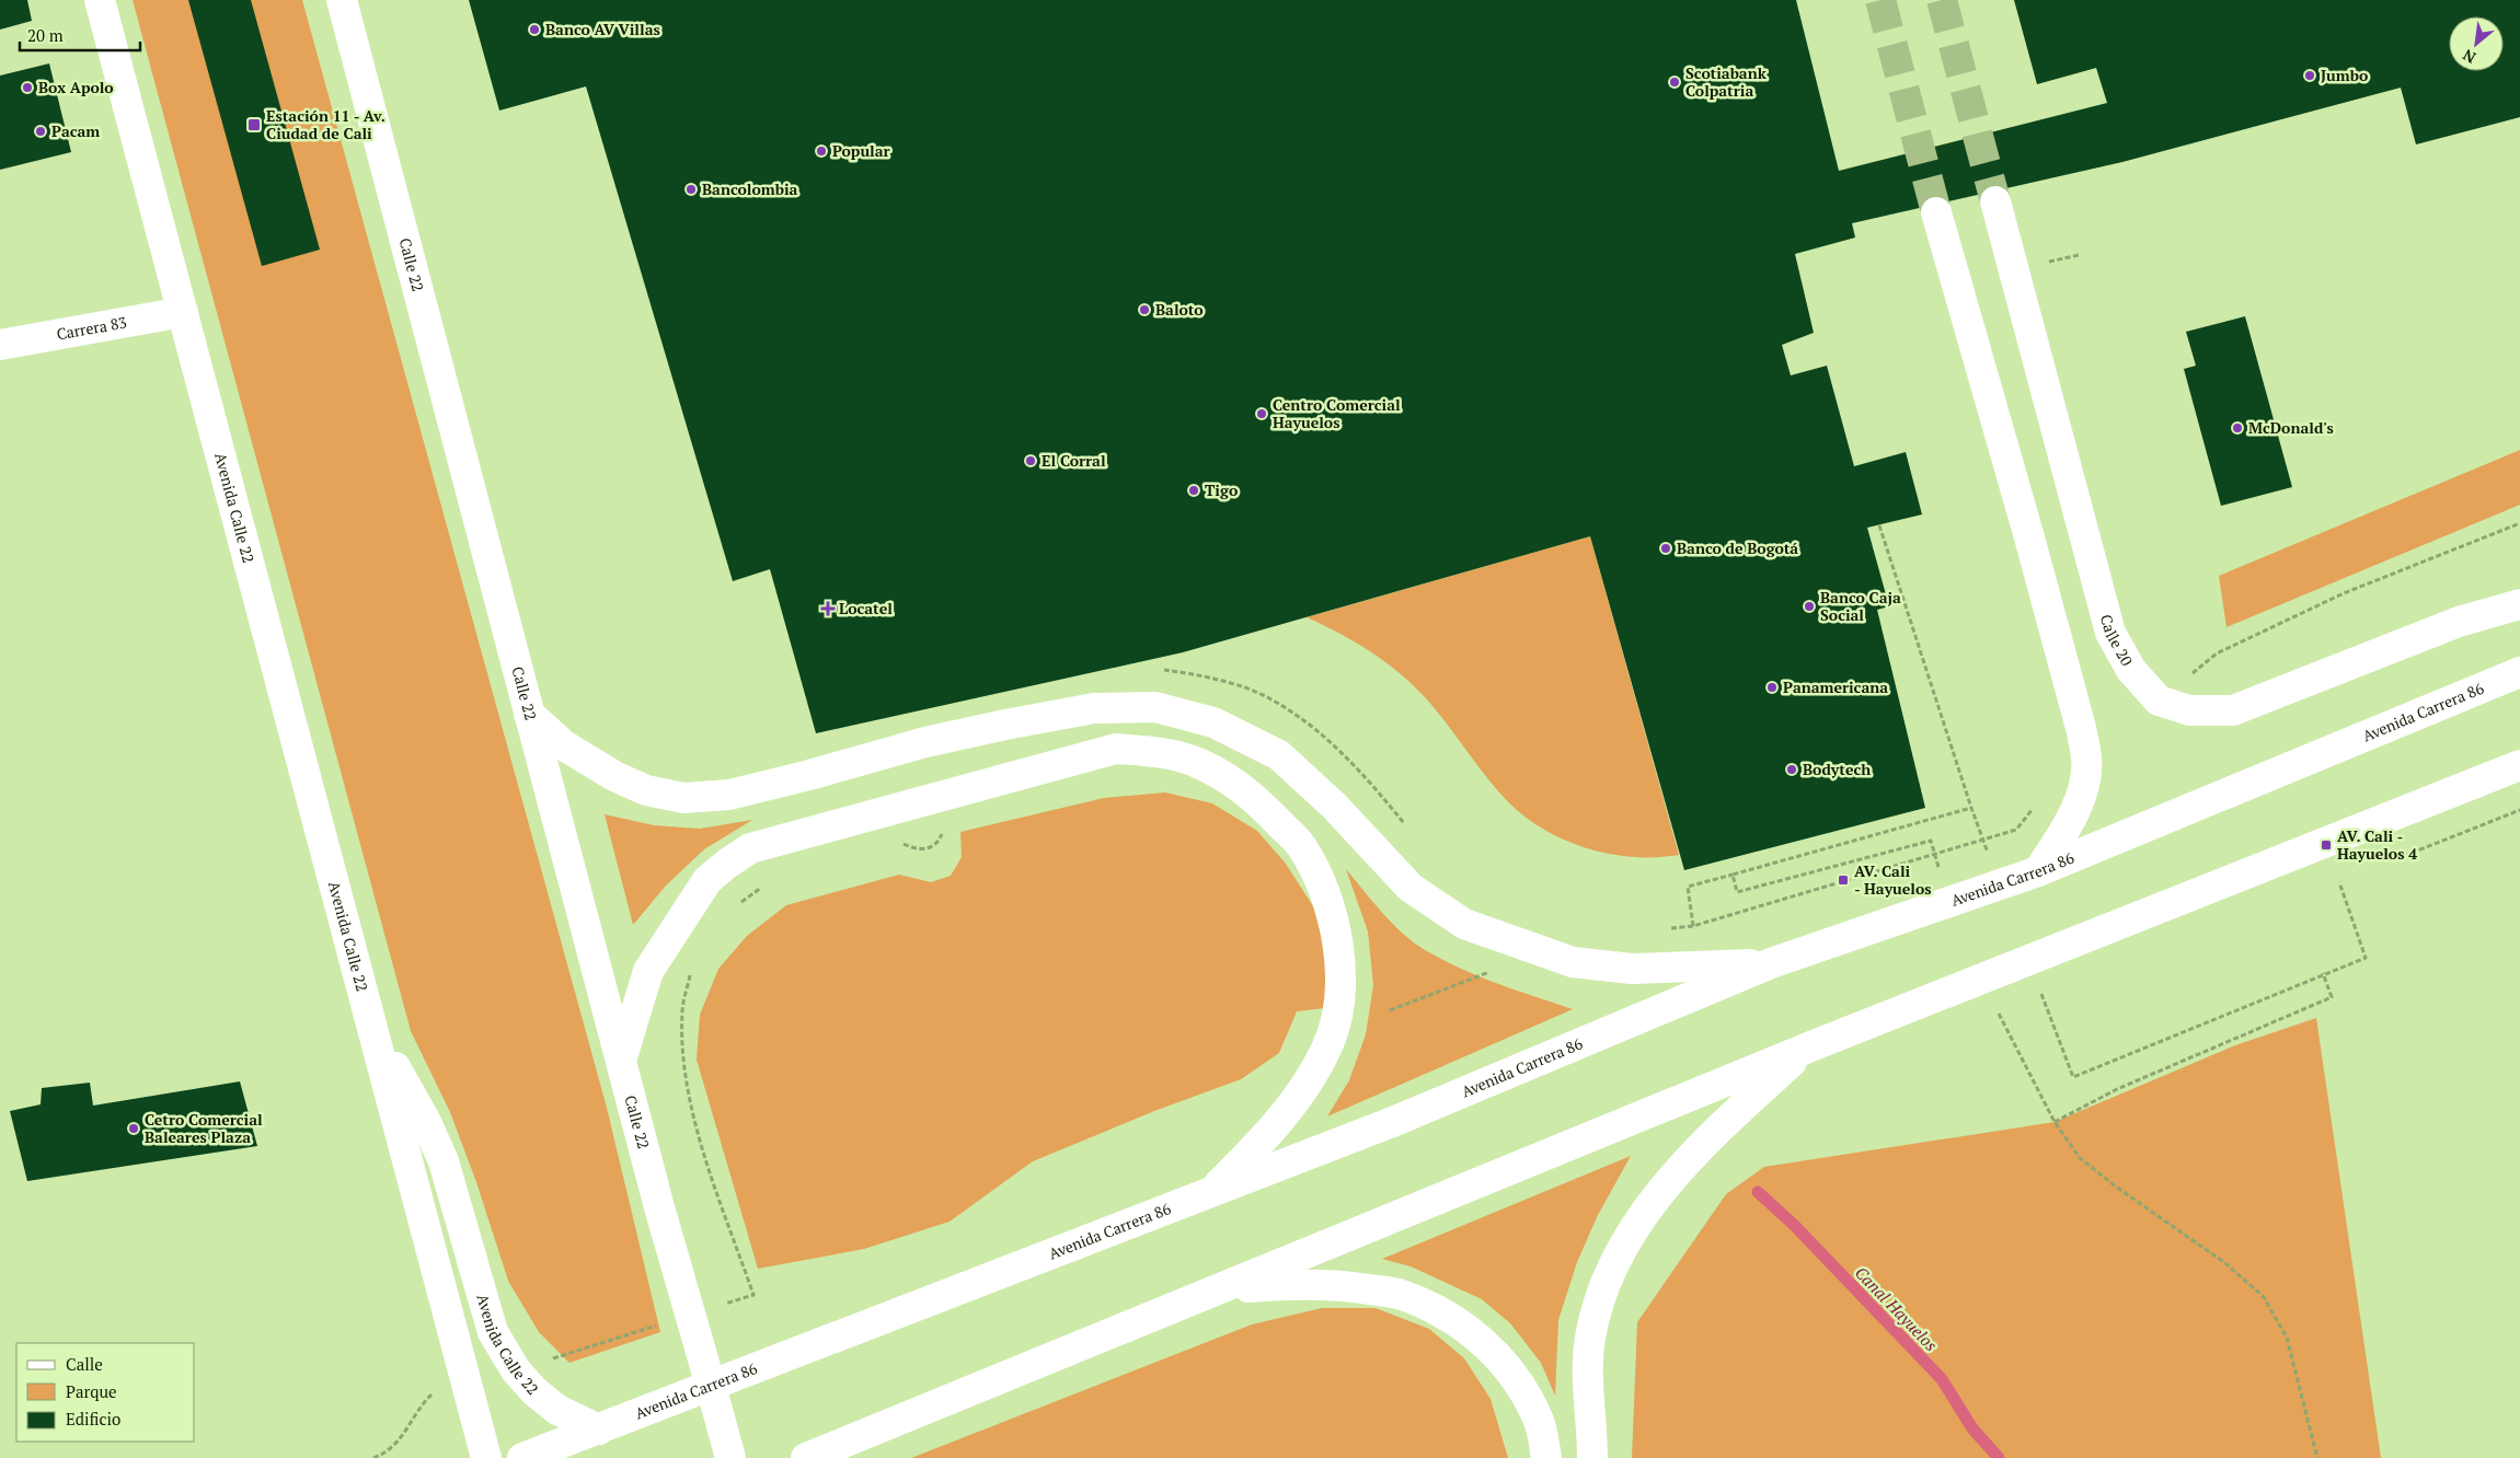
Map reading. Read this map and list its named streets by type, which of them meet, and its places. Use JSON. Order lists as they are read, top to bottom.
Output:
{
  "streets": {
    "main road": [
      "Calle 22",
      "Carrera 83",
      "Avenida Calle 22",
      "Calle 20",
      "Avenida Carrera 86"
    ]
  },
  "crossings": [
    ["Calle 22", "Avenida Carrera 86"],
    ["Carrera 83", "Avenida Calle 22"],
    ["Avenida Calle 22", "Avenida Carrera 86"]
  ],
  "water": ["Canal Hayuelos"],
  "places": {
    "other": [
      "Banco AV Villas",
      "Jumbo",
      "Scotiabank Colpatria",
      "Box Apolo",
      "Pacam",
      "Popular",
      "Bancolombia",
      "Baloto",
      "Centro Comercial Hayuelos",
      "McDonald's",
      "El Corral",
      "Tigo",
      "Banco de Bogotá",
      "Banco Caja Social",
      "Panamericana",
      "Bodytech",
      "Cetro Comercial Baleares Plaza"
    ],
    "transit": ["Estación 11 - Av. Ciudad de Cali", "AV. Cali - Hayuelos 4", "AV. Cali - Hayuelos"],
    "health": ["Locatel"]
  },
  "legend": ["Calle", "Parque", "Edificio"],
  "scale_bar": "20 m",
  "north": "bottom left"
}
